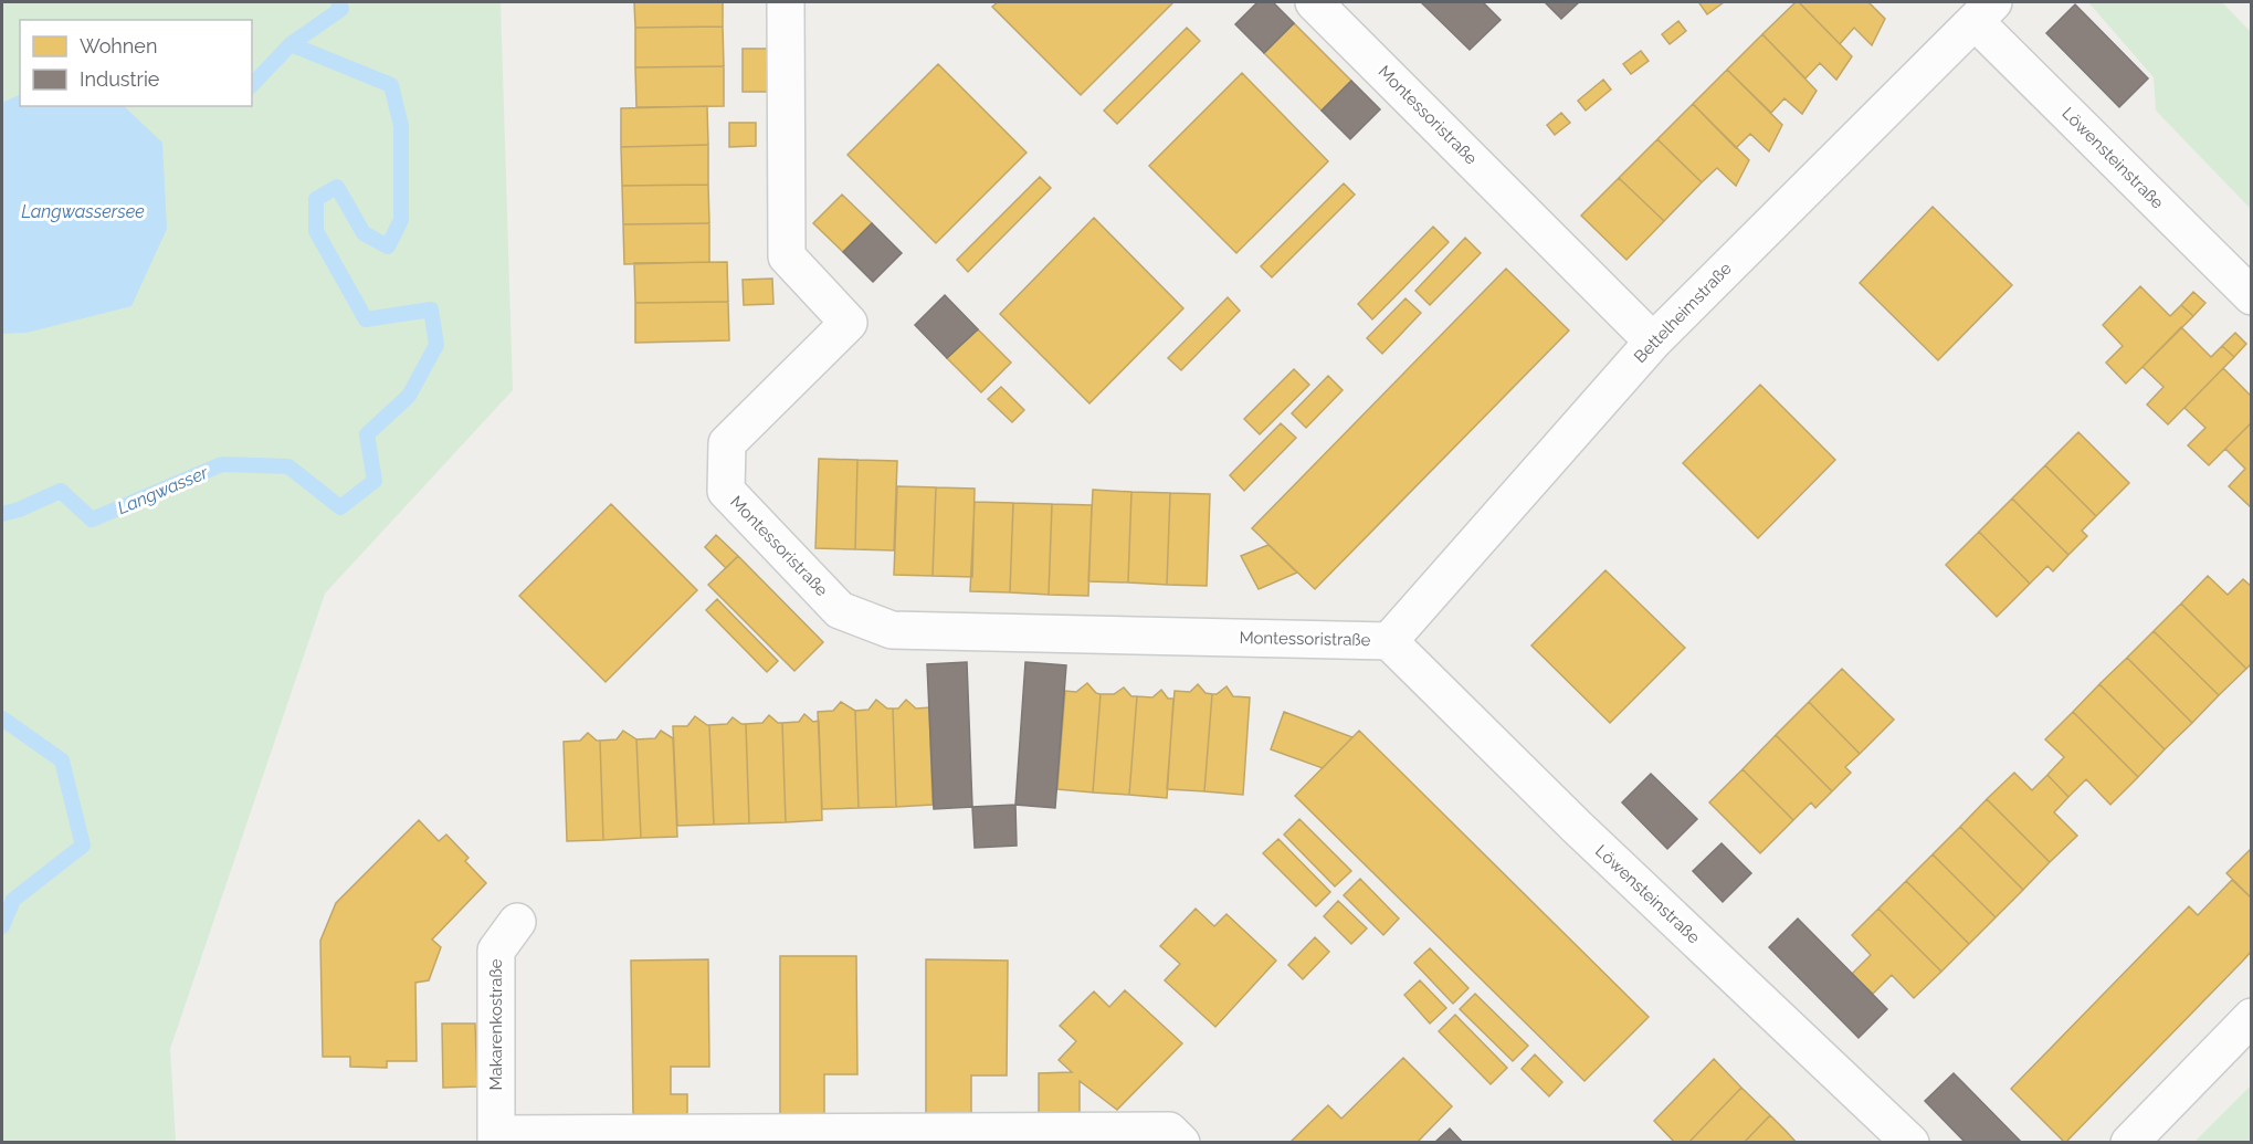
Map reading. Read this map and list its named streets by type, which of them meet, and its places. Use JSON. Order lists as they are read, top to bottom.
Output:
{
  "streets": {
    "street": [
      "Montessoristraße",
      "Löwensteinstraße",
      "Bettelheimstraße",
      "Makarenkostraße"
    ]
  },
  "crossings": [
    ["Montessoristraße", "Löwensteinstraße"],
    ["Montessoristraße", "Bettelheimstraße"],
    ["Löwensteinstraße", "Bettelheimstraße"]
  ],
  "water": ["Langwassersee", "Langwasser"],
  "legend": ["Wohnen", "Industrie"]
}
